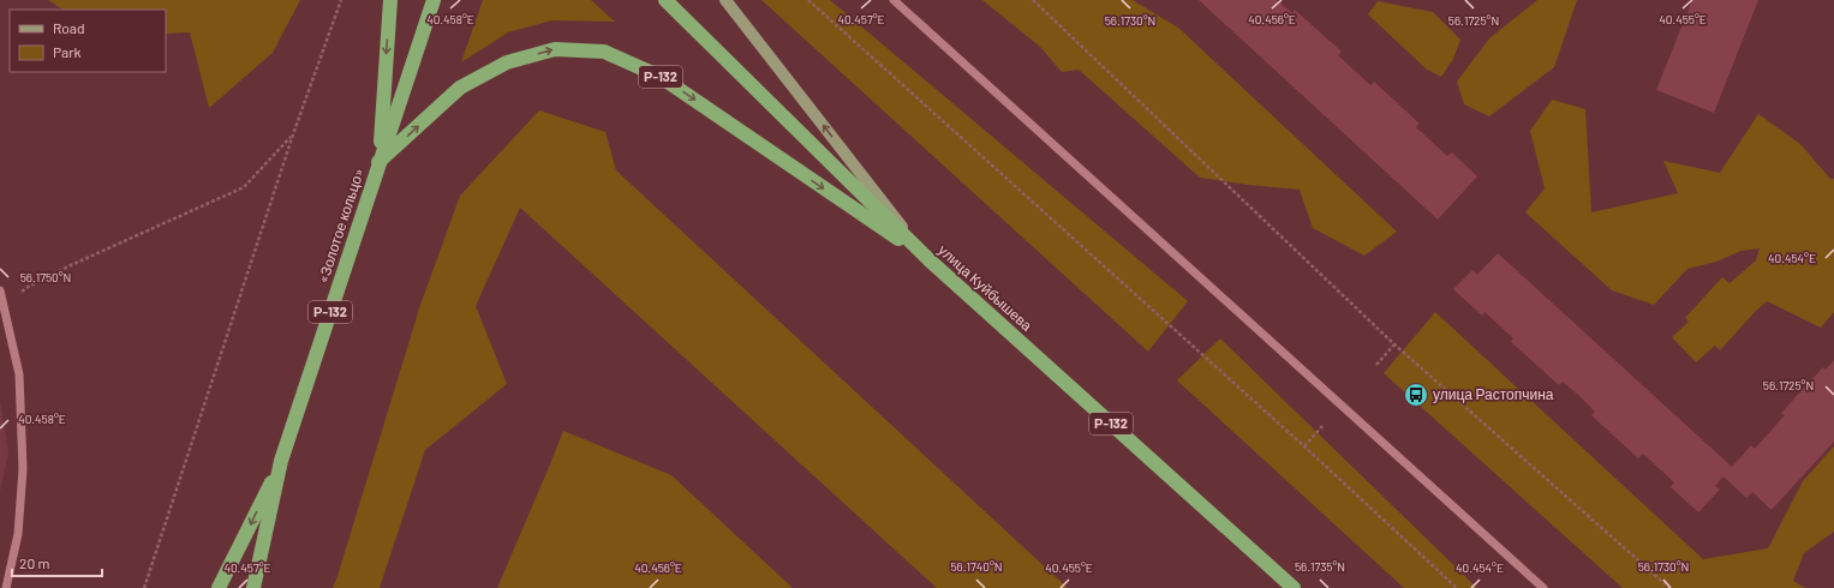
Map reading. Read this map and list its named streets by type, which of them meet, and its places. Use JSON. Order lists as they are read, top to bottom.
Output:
{
  "streets": {
    "highway": ["Р-132", "«Золотое кольцо»", "улица Куйбышева"]
  },
  "crossings": [
    ["Р-132", "«Золотое кольцо»"],
    ["Р-132", "улица Куйбышева"]
  ],
  "places": {
    "bus stop": ["улица Растопчина"]
  },
  "legend": ["Road", "Park"],
  "scale_bar": "20 m",
  "coordinates": [
    "40.458°E",
    "40.457°E",
    "40.456°E",
    "40.455°E",
    "56.1730°N",
    "56.1725°N",
    "40.454°E",
    "56.1750°N",
    "56.1740°N",
    "56.1735°N"
  ]
}
